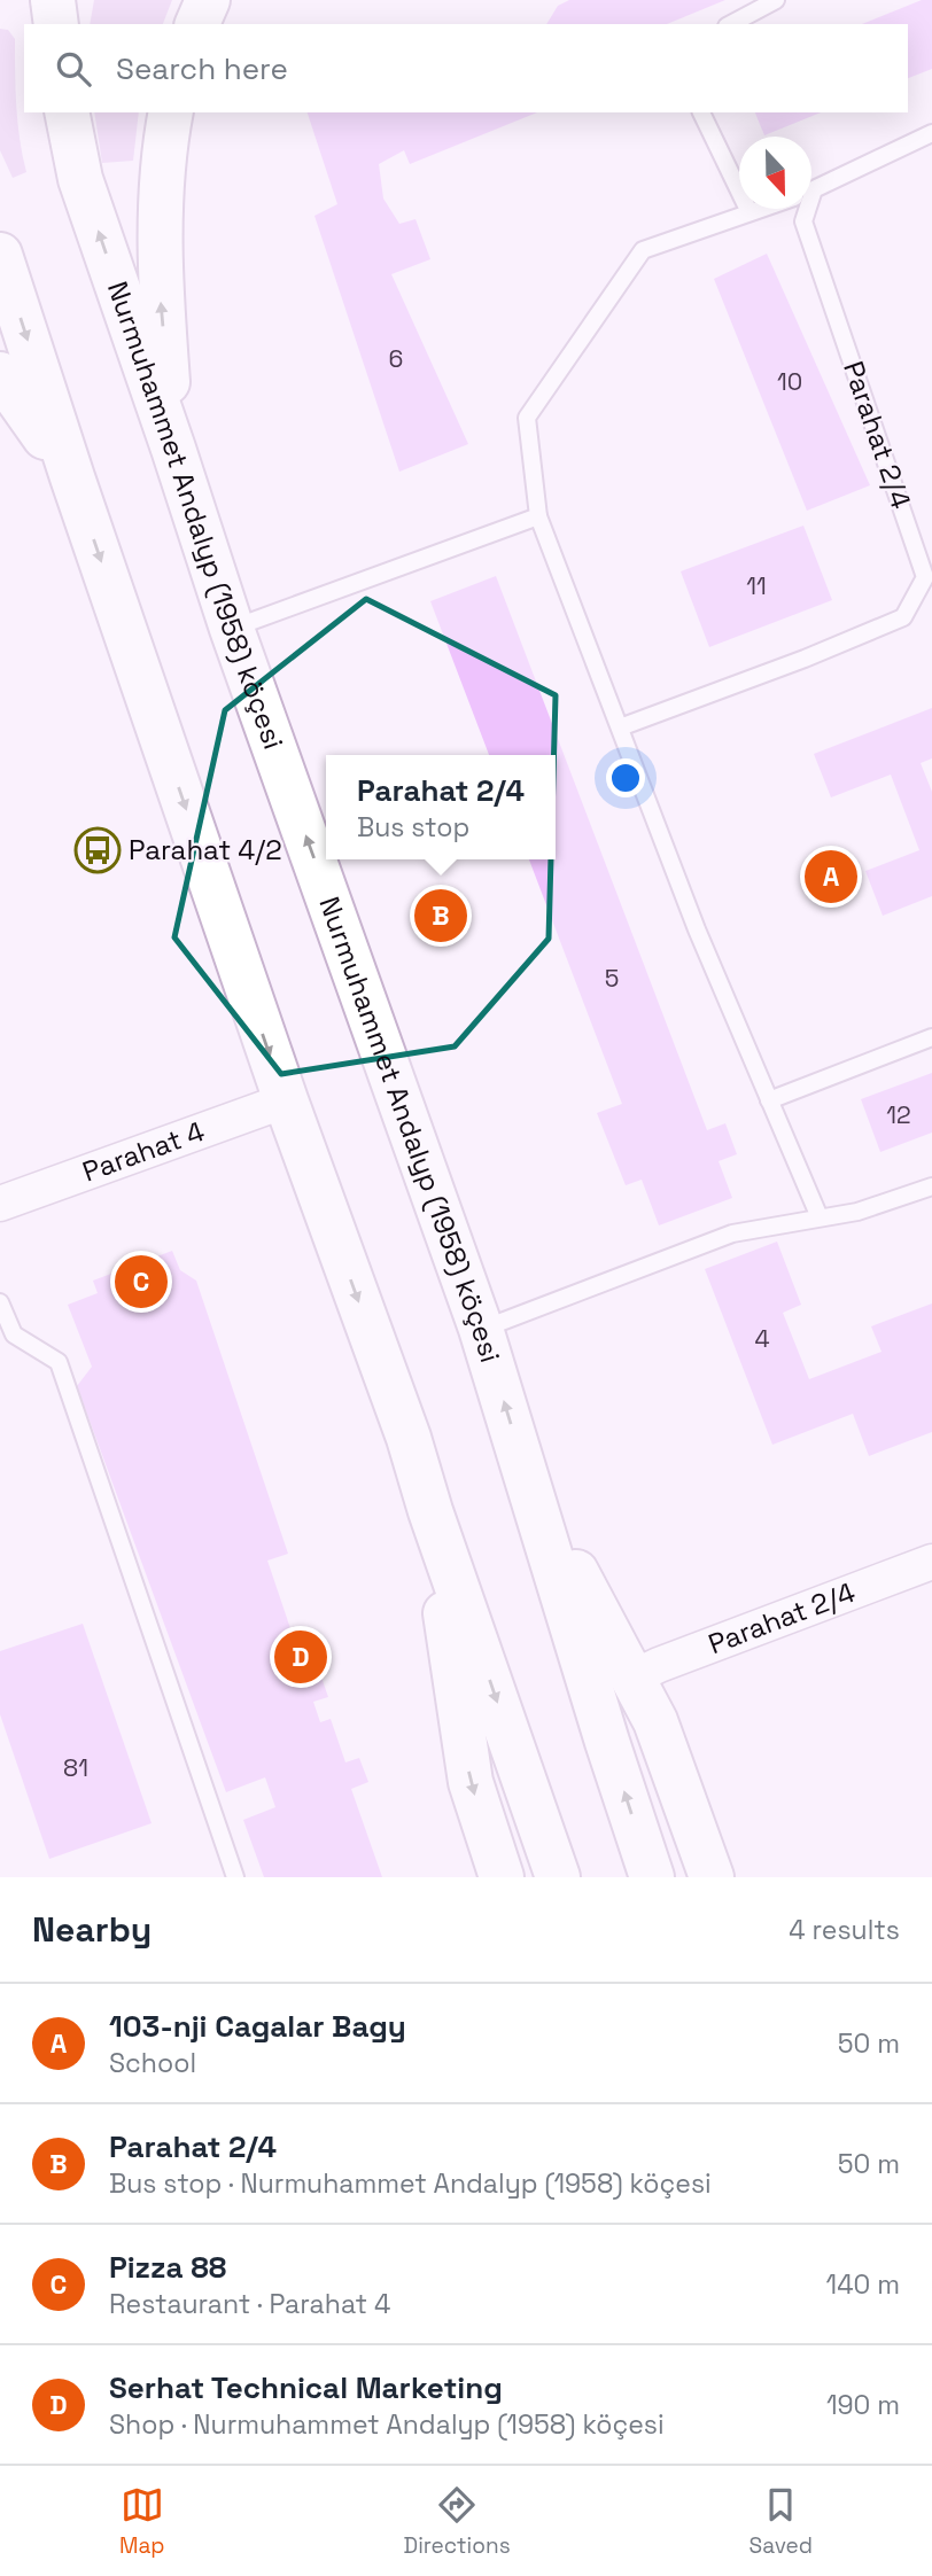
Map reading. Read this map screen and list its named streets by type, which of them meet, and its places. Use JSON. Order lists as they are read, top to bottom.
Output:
{
  "streets": {
    "main road": ["Nurmuhammet Andalyp (1958) köçesi"],
    "street": ["Parahat 2/4", "Parahat 4"]
  },
  "places": {
    "bus stop": ["Parahat 4/2"]
  },
  "house_numbers": [
    "6",
    "10",
    "11",
    "5",
    "12",
    "4",
    "81"
  ],
  "north": "bottom",
  "page": {
    "search": "Search here",
    "popup": ["Parahat 2/4", "Bus stop"],
    "pins": [
      "A",
      "B",
      "C",
      "D"
    ],
    "heading": ["Nearby", "4 results"],
    "list": [
      {
        "mark": "A",
        "name": "103-nji Cagalar Bagy",
        "note": "School",
        "value": "50 m"
      },
      {
        "mark": "B",
        "name": "Parahat 2/4",
        "note": "Bus stop · Nurmuhammet Andalyp (1958) köçesi",
        "value": "50 m"
      },
      {
        "mark": "C",
        "name": "Pizza 88",
        "note": "Restaurant · Parahat 4",
        "value": "140 m"
      },
      {
        "mark": "D",
        "name": "Serhat Technical Marketing",
        "note": "Shop · Nurmuhammet Andalyp (1958) köçesi",
        "value": "190 m"
      }
    ],
    "nav": ["Map", "Directions", "Saved"]
  }
}
